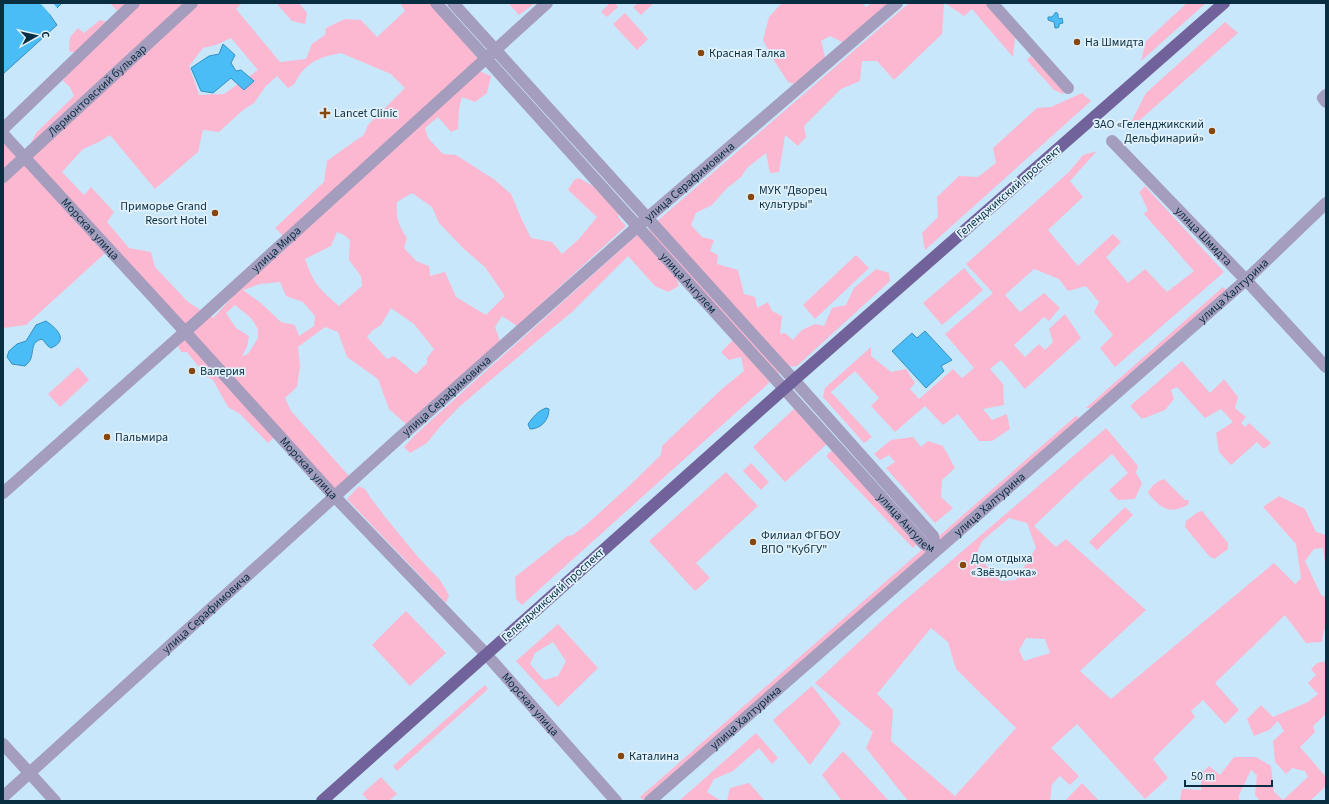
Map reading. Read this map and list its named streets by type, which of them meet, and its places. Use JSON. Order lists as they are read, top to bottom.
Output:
{
  "streets": {
    "main road": ["Геленджикский проспект"],
    "street": [
      "Лермонтовский бульвар",
      "улица Серафимовича",
      "Морская улица",
      "улица Шмидта",
      "улица Мира",
      "улица Ангулем",
      "улица Халтурина"
    ]
  },
  "crossings": [
    ["Лермонтовский бульвар", "Морская улица"],
    ["улица Серафимовича", "Морская улица"],
    ["улица Серафимовича", "улица Ангулем"],
    ["Геленджикский проспект", "Морская улица"],
    ["Геленджикский проспект", "улица Ангулем"],
    ["Морская улица", "улица Мира"],
    ["улица Шмидта", "улица Халтурина"],
    ["улица Мира", "улица Ангулем"],
    ["улица Ангулем", "улица Халтурина"]
  ],
  "places": {
    "other": [
      "На Шмидта",
      "Красная Талка",
      "ЗАО «Геленджикский Дельфинарий»",
      "МУК \"Дворец культуры\"",
      "Приморье Grand Resort Hotel",
      "Валерия",
      "Пальмира",
      "Филиал ФГБОУ ВПО \"КубГУ\"",
      "Дом отдыха «Звёздочка»",
      "Каталина"
    ],
    "health": ["Lancet Clinic"]
  },
  "scale_bar": "50 m",
  "north": "right"
}
